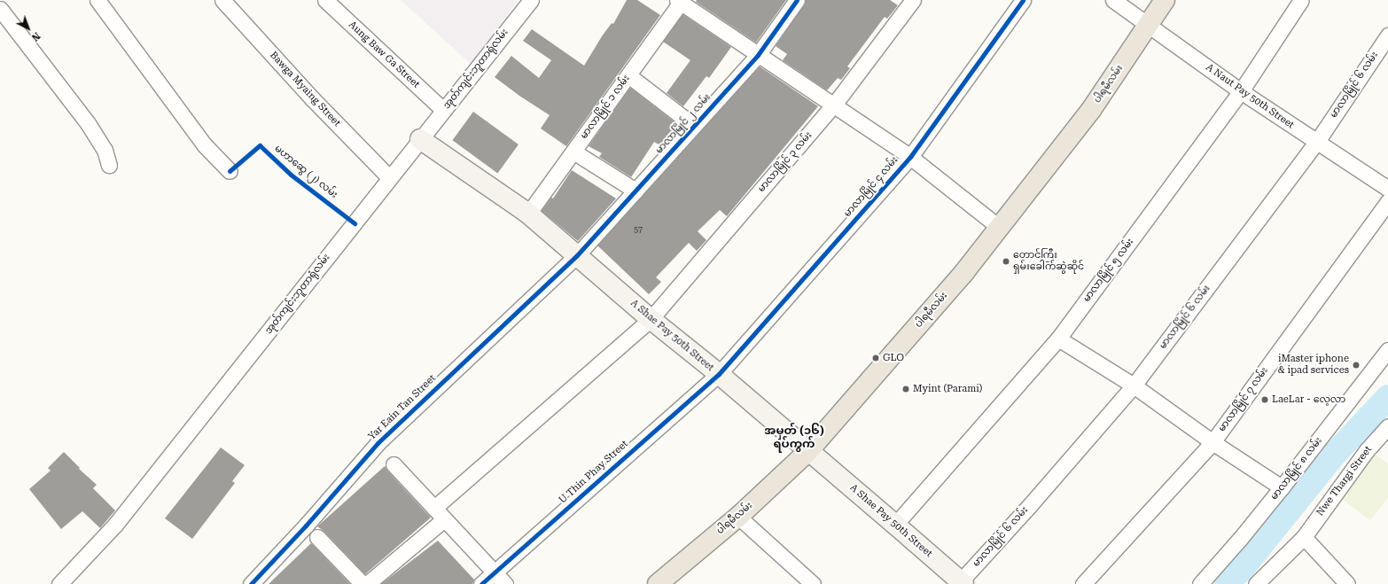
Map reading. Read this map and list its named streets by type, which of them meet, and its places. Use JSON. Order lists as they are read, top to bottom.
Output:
{
  "streets": {
    "main road": ["ပါရမီလမ်း"],
    "street": [
      "Aung Baw Ga Street",
      "အုတ်ကျင်းဘူတာရုံလမ်း",
      "မာလာမြိုင် ၆ လမ်း",
      "Bawga Myaing Street",
      "A Naut Pay 50th Street",
      "မာလာမြိုင် ၁ လမ်း",
      "မာလာမြိုင် ၂ လမ်း",
      "မာလာမြိုင် ၃ လမ်း",
      "မာလာမြိုင် ၄ လမ်း",
      "မာလာမြိုင် ၅ လမ်း",
      "A Shae Pay 50th Street",
      "မာလာမြိုင် ၇ လမ်း",
      "Yar Eain Tan Street",
      "မာလာမြိုင် ၈ လမ်း",
      "U Thin Phay Street",
      "Nwe Thargi Street"
    ],
    "cycle path": ["မဟာဆွေ (၂) လမ်း"]
  },
  "crossings": [
    ["Aung Baw Ga Street", "အုတ်ကျင်းဘူတာရုံလမ်း"],
    ["အုတ်ကျင်းဘူတာရုံလမ်း", "Bawga Myaing Street"],
    ["အုတ်ကျင်းဘူတာရုံလမ်း", "A Shae Pay 50th Street"],
    ["ပါရမီလမ်း", "A Naut Pay 50th Street"],
    ["ပါရမီလမ်း", "A Shae Pay 50th Street"],
    ["မာလာမြိုင် ၆ လမ်း", "A Naut Pay 50th Street"],
    ["မာလာမြိုင် ၆ လမ်း", "A Shae Pay 50th Street"],
    ["A Naut Pay 50th Street", "မာလာမြိုင် ၅ လမ်း"],
    ["မာလာမြိုင် ၁ လမ်း", "A Shae Pay 50th Street"],
    ["မာလာမြိုင် ၂ လမ်း", "A Shae Pay 50th Street"],
    ["မာလာမြိုင် ၂ လမ်း", "Yar Eain Tan Street"],
    ["မာလာမြိုင် ၃ လမ်း", "A Shae Pay 50th Street"],
    ["မာလာမြိုင် ၄ လမ်း", "A Shae Pay 50th Street"],
    ["မာလာမြိုင် ၄ လမ်း", "U Thin Phay Street"],
    ["မာလာမြိုင် ၅ လမ်း", "A Shae Pay 50th Street"],
    ["A Shae Pay 50th Street", "Yar Eain Tan Street"],
    ["A Shae Pay 50th Street", "U Thin Phay Street"]
  ],
  "districts": ["အမှတ် (၁၆) ရပ်ကွက်"],
  "places": [
    "တောင်ကြီး ရှမ်းခေါက်ဆွဲဆိုင်",
    "GLO",
    "iMaster iphone & ipad services",
    "Myint (Parami)",
    "LaeLar - လေ့လာ"
  ],
  "house_numbers": ["57"],
  "north": "bottom right"
}
